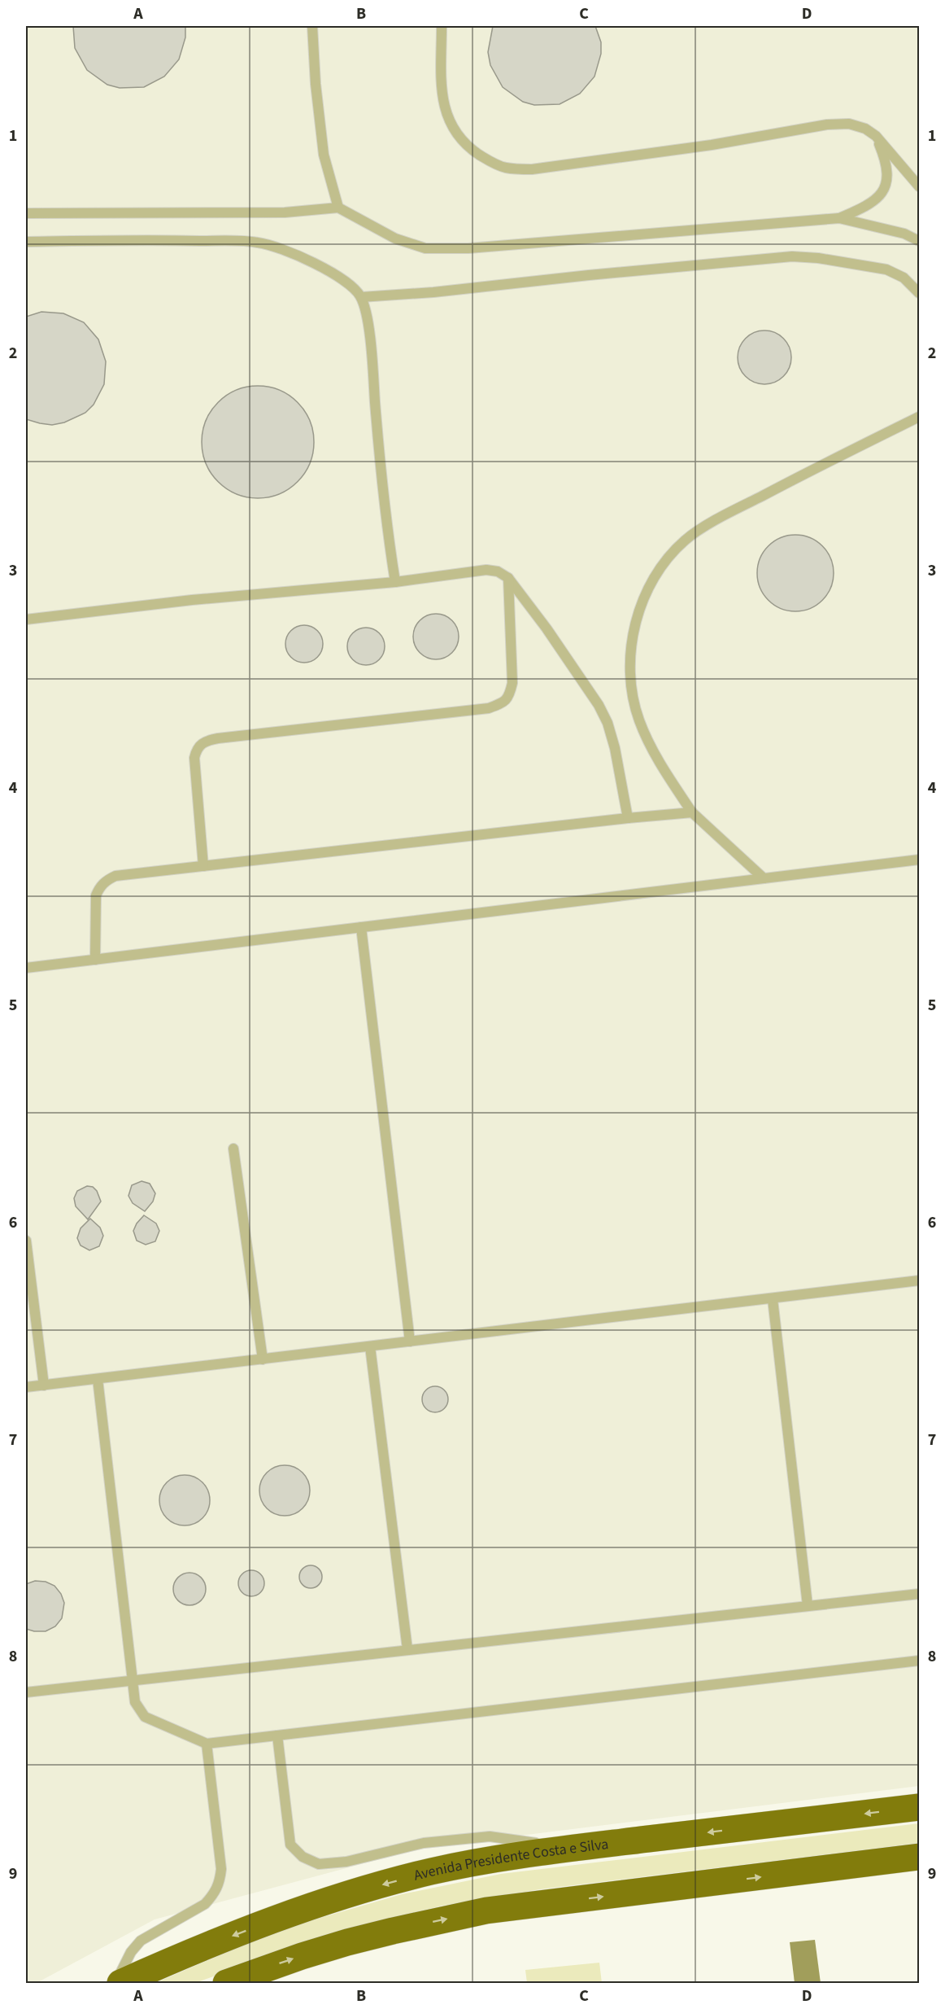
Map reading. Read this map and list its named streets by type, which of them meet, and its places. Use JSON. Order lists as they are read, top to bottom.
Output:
{
  "streets": {
    "highway": ["Avenida Presidente Costa e Silva"]
  },
  "grid": {
    "columns": [
      "A",
      "B",
      "C",
      "D"
    ],
    "rows": [
      "1",
      "2",
      "3",
      "4",
      "5",
      "6",
      "7",
      "8",
      "9"
    ]
  }
}
